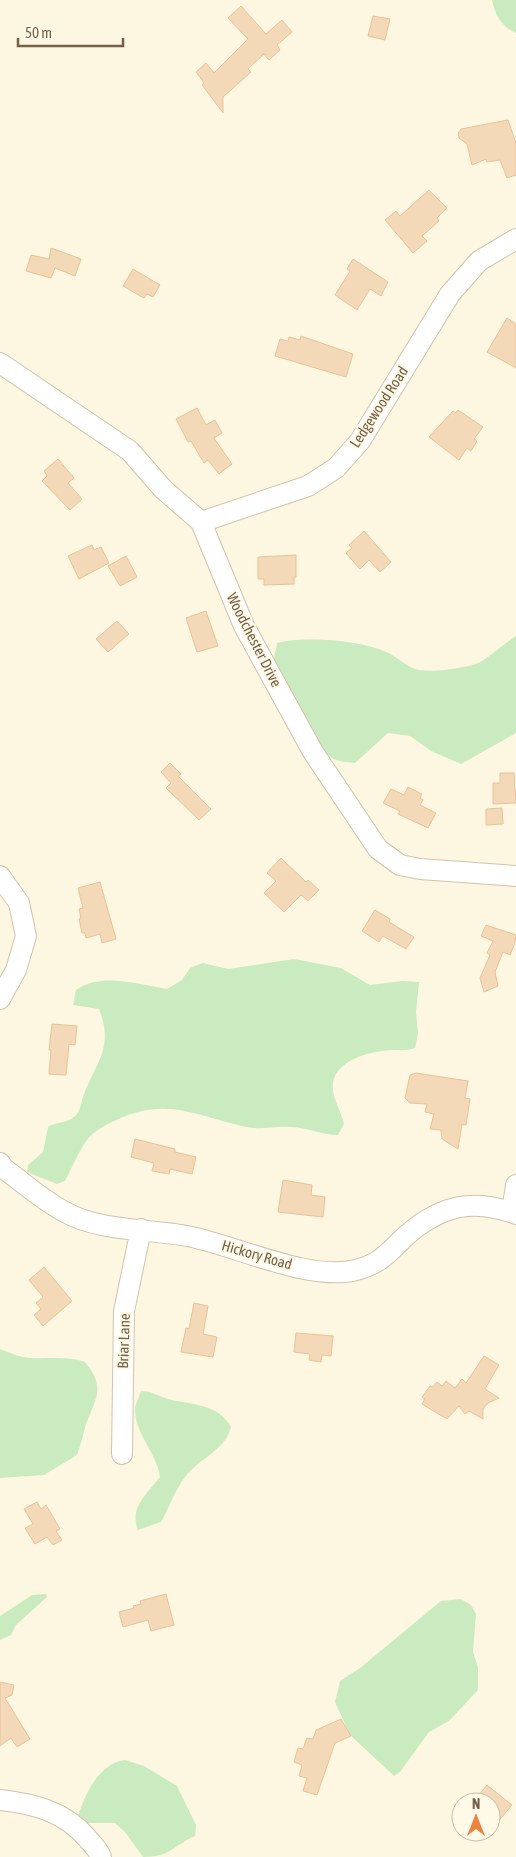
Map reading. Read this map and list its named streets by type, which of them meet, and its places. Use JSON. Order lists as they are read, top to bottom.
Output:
{
  "streets": {
    "street": [
      "Ledgewood Road",
      "Woodchester Drive",
      "Hickory Road",
      "Briar Lane"
    ]
  },
  "crossings": [
    ["Ledgewood Road", "Woodchester Drive"],
    ["Hickory Road", "Briar Lane"]
  ],
  "scale_bar": "50 m",
  "north": "top"
}
